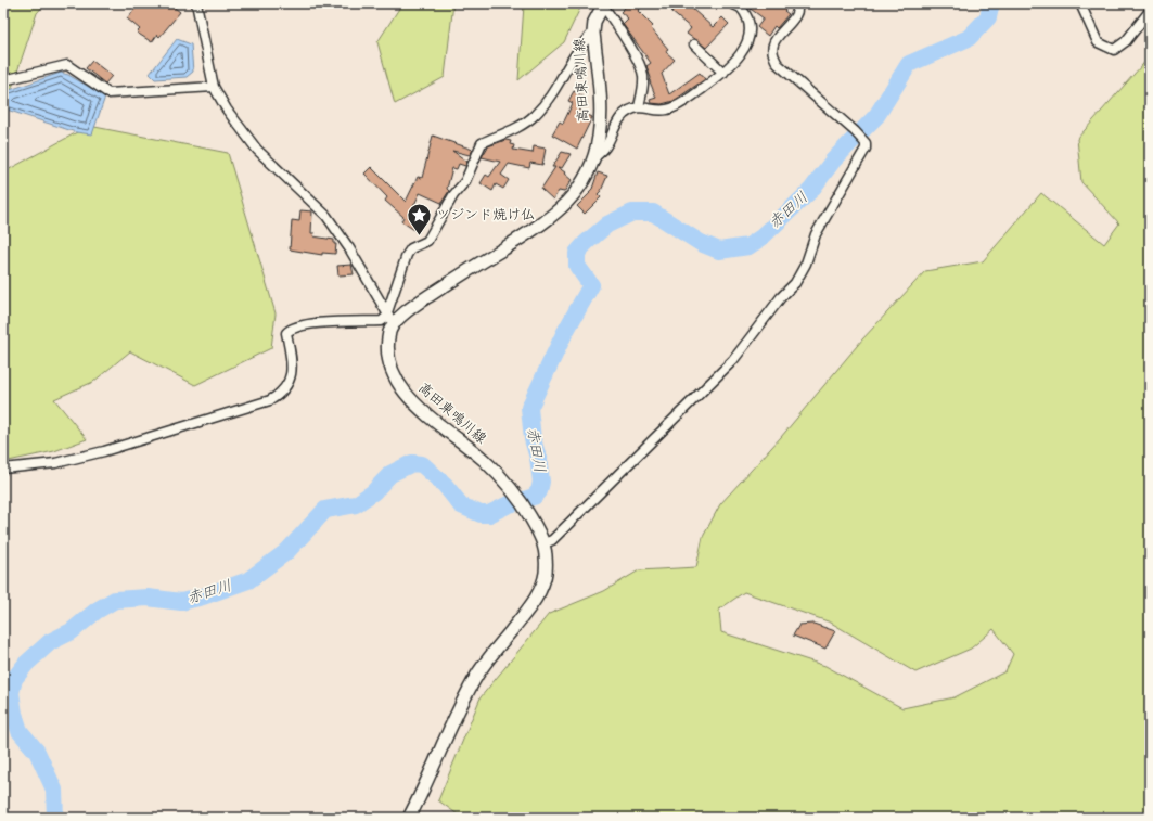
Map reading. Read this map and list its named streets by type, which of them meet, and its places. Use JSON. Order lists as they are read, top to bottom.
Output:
{
  "streets": {
    "main road": ["高田東鳴川線"]
  },
  "water": ["赤田川"],
  "places": {
    "place": ["ツジンド焼け仏"]
  }
}
